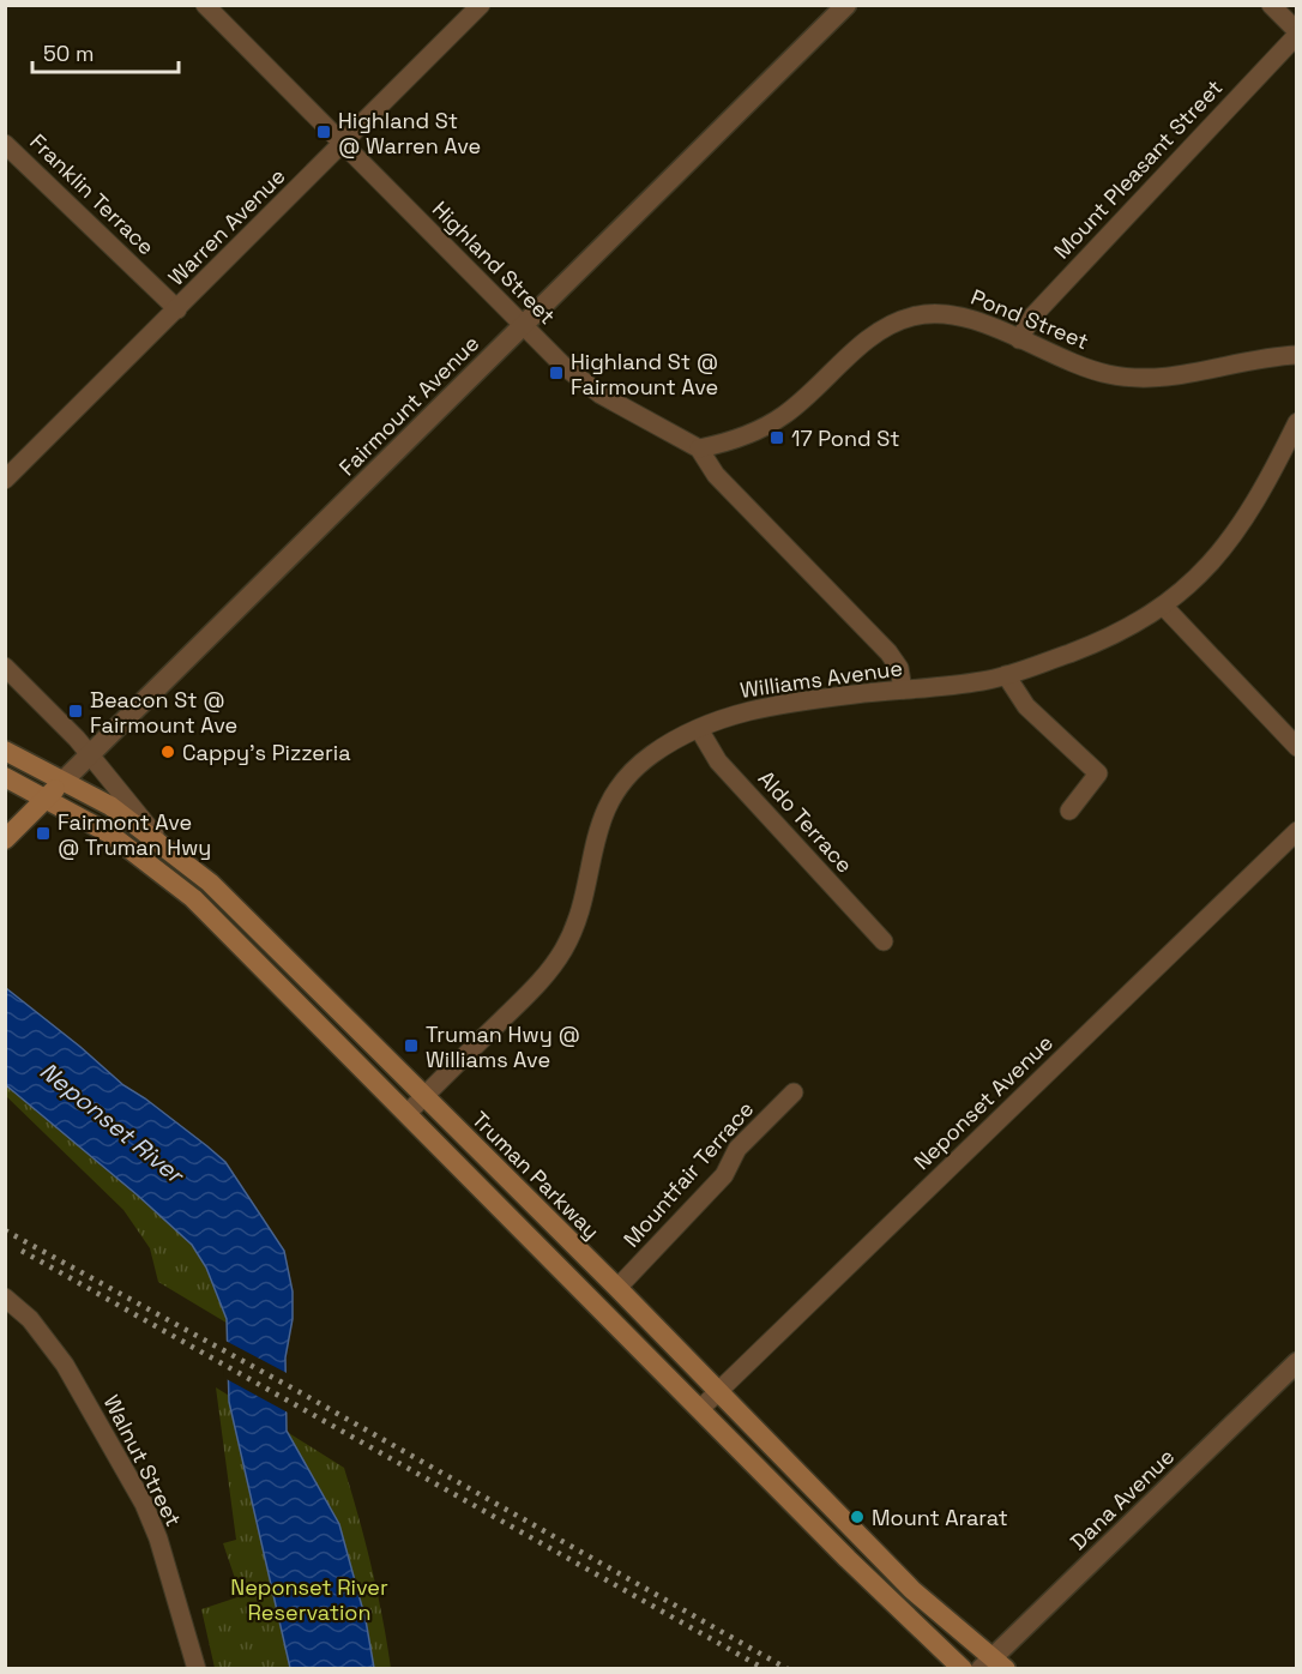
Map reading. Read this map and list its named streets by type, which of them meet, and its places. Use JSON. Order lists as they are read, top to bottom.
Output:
{
  "streets": {
    "main road": ["Fairmount Avenue", "Truman Parkway"],
    "street": [
      "Mount Pleasant Street",
      "Franklin Terrace",
      "Warren Avenue",
      "Highland Street",
      "Pond Street",
      "Williams Avenue",
      "Aldo Terrace",
      "Neponset Avenue",
      "Mountfair Terrace",
      "Walnut Street",
      "Dana Avenue"
    ]
  },
  "crossings": [
    ["Mount Pleasant Street", "Pond Street"],
    ["Franklin Terrace", "Warren Avenue"],
    ["Warren Avenue", "Highland Street"],
    ["Highland Street", "Pond Street"],
    ["Highland Street", "Fairmount Avenue"],
    ["Highland Street", "Williams Avenue"],
    ["Fairmount Avenue", "Truman Parkway"],
    ["Williams Avenue", "Aldo Terrace"],
    ["Williams Avenue", "Truman Parkway"],
    ["Neponset Avenue", "Truman Parkway"],
    ["Mountfair Terrace", "Truman Parkway"],
    ["Truman Parkway", "Dana Avenue"]
  ],
  "water": ["Neponset River"],
  "parks": ["Neponset River Reservation"],
  "places": {
    "transit": [
      "Highland St @ Warren Ave",
      "Highland St @ Fairmount Ave",
      "17 Pond St",
      "Beacon St @ Fairmount Ave",
      "Fairmont Ave @ Truman Hwy",
      "Truman Hwy @ Williams Ave"
    ],
    "other": ["Cappy's Pizzeria", "Mount Ararat"]
  },
  "scale_bar": "50 m"
}
